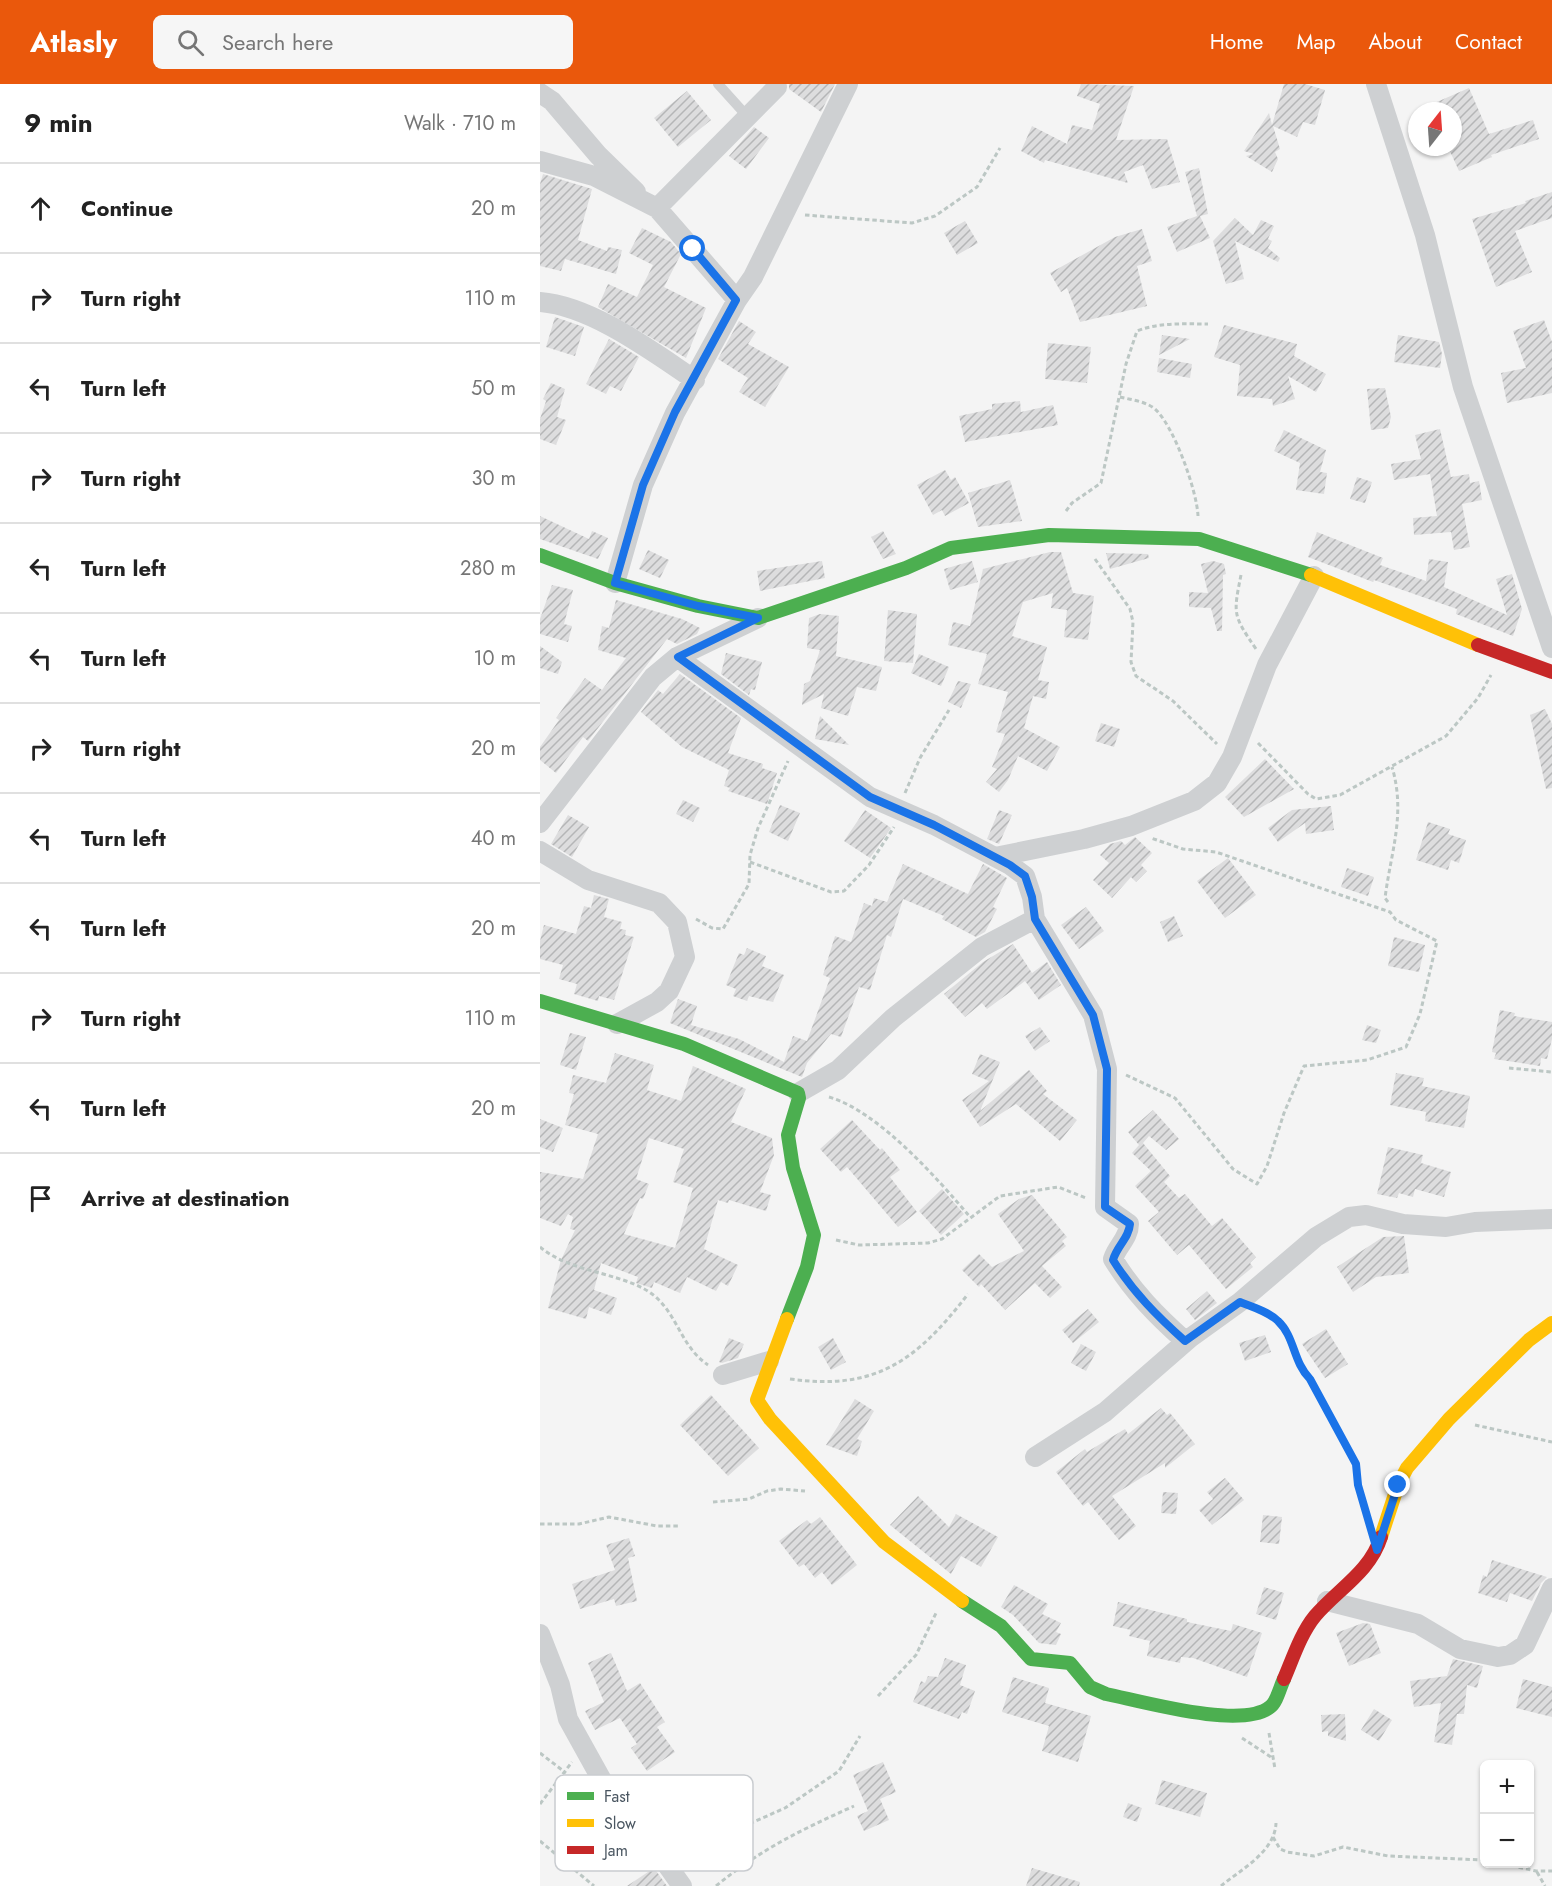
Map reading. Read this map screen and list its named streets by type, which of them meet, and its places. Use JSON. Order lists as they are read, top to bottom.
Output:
{
  "legend": ["Fast", "Slow", "Jam"],
  "north": "top",
  "page": {
    "header": "Atlasly",
    "search": "Search here",
    "nav": [
      "Home",
      "Map",
      "About",
      "Contact"
    ],
    "heading": ["9 min", "Walk · 710 m"],
    "list": [
      ["Continue", "20 m"],
      ["Turn right", "110 m"],
      ["Turn left", "50 m"],
      ["Turn right", "30 m"],
      ["Turn left", "280 m"],
      ["Turn left", "10 m"],
      ["Turn right", "20 m"],
      ["Turn left", "40 m"],
      ["Turn left", "20 m"],
      ["Turn right", "110 m"],
      ["Turn left", "20 m"],
      "Arrive at destination"
    ],
    "map_buttons": ["+", "−"]
  }
}
